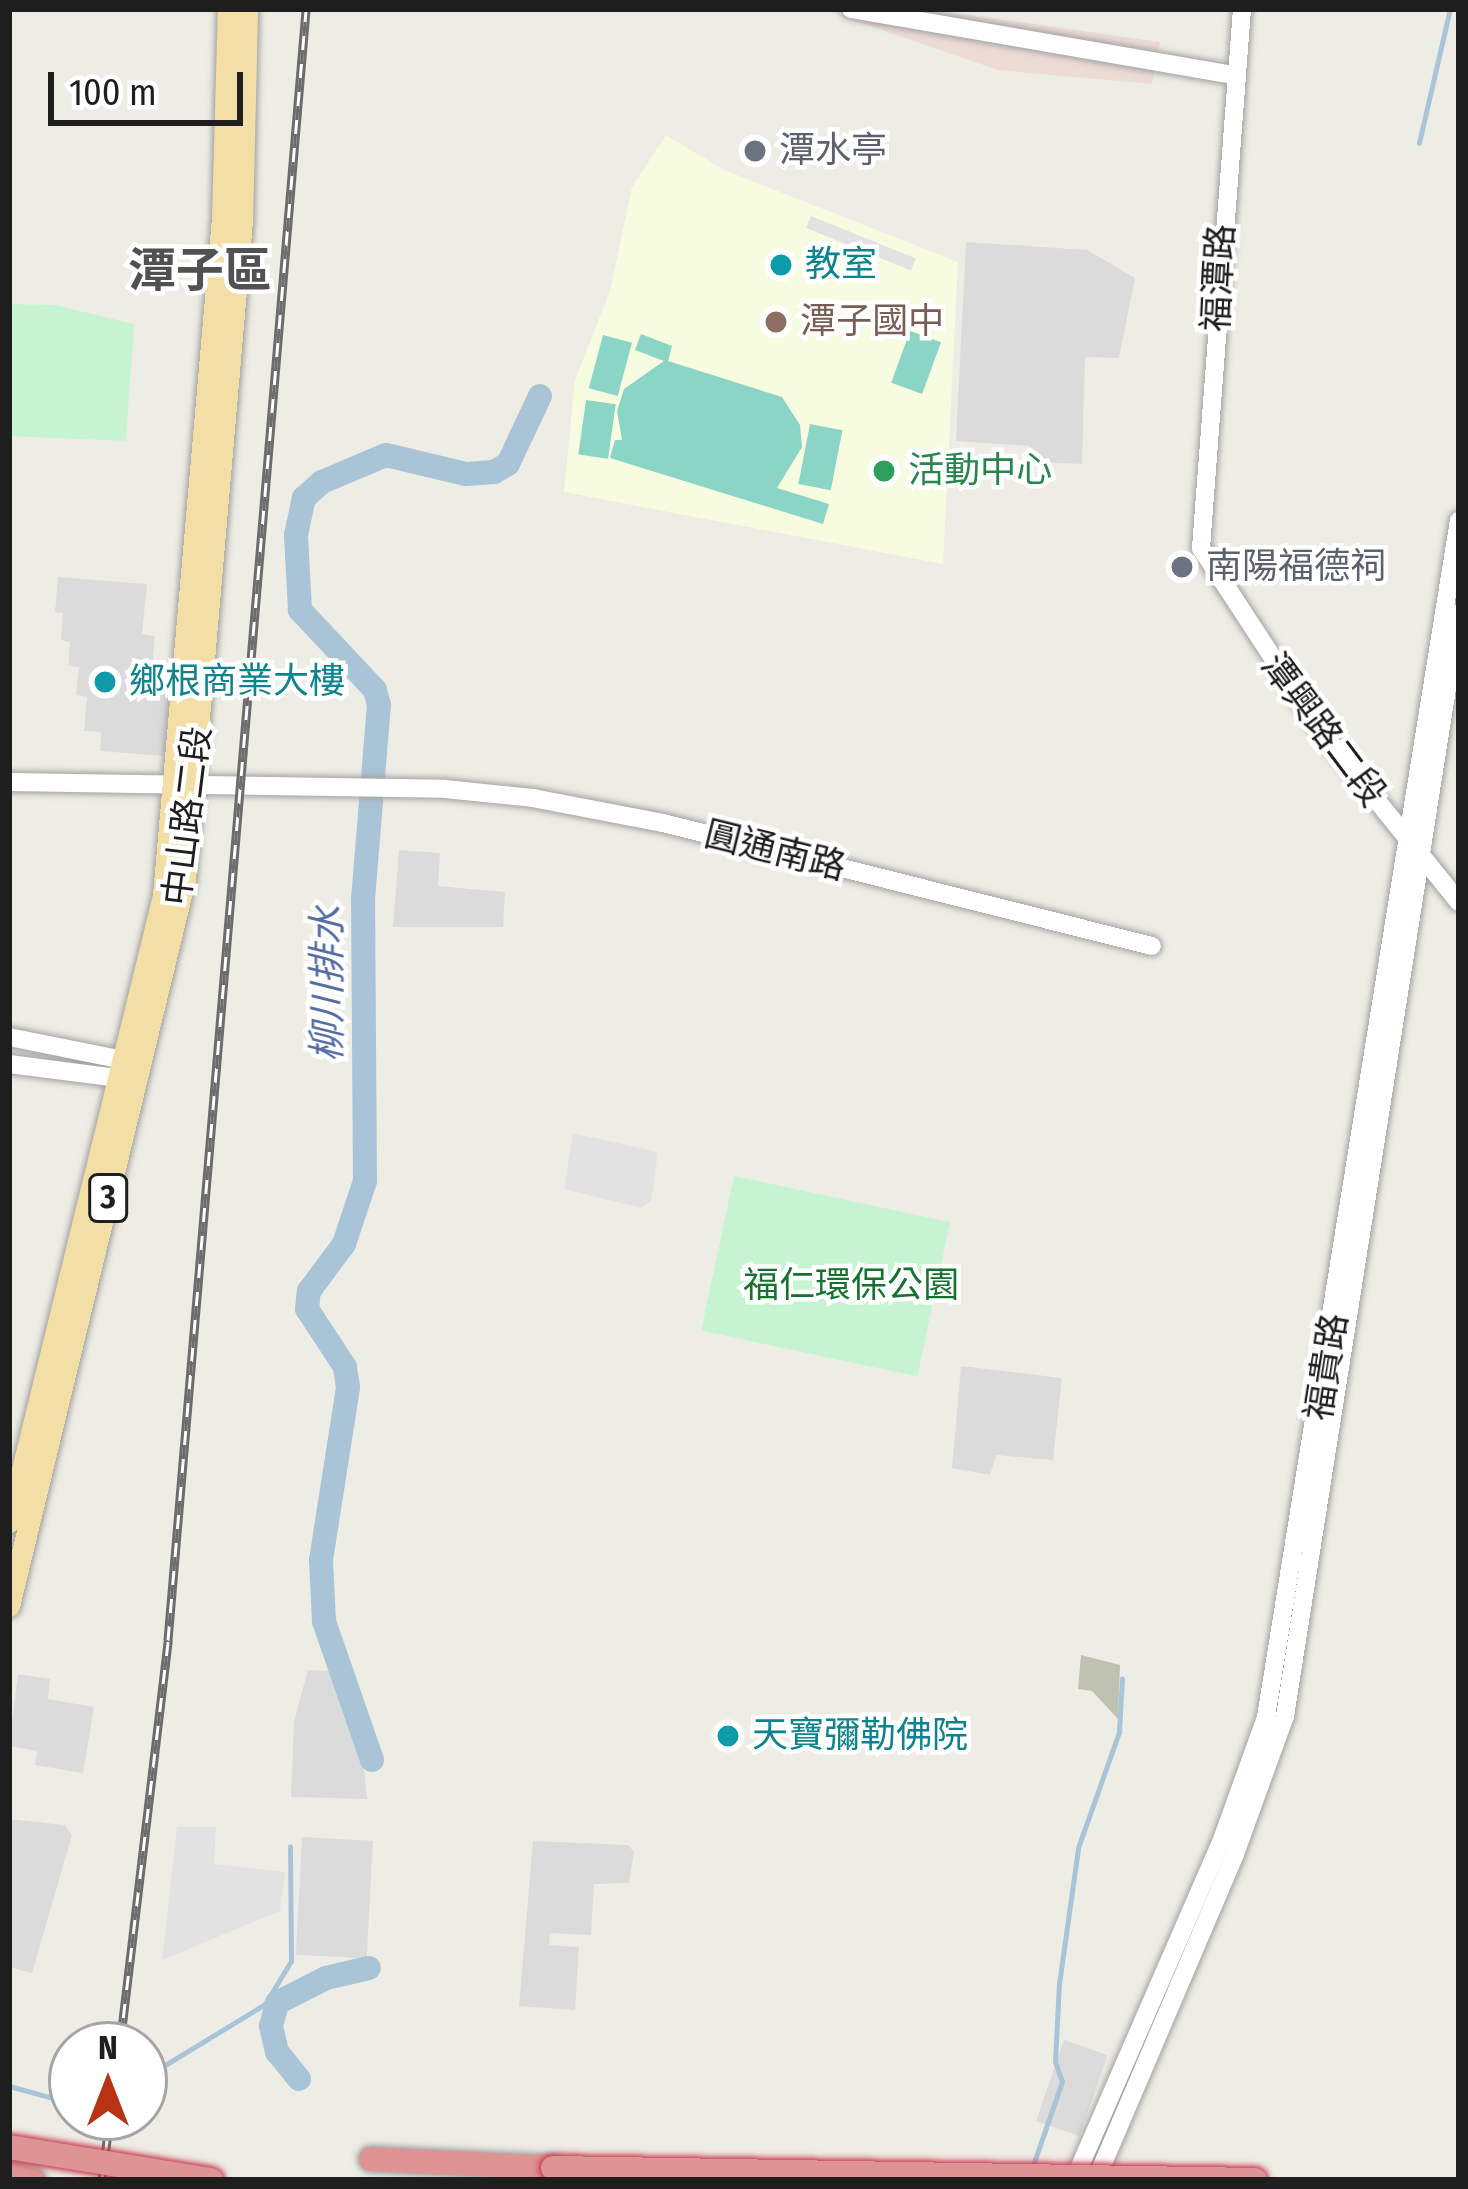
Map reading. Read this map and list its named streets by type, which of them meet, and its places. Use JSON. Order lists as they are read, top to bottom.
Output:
{
  "streets": {
    "main road": ["中山路二段", "3"],
    "street": [
      "福潭路",
      "潭興路二段",
      "圓通南路",
      "福貴路"
    ]
  },
  "crossings": [
    ["福潭路", "潭興路二段"],
    ["潭興路二段", "福貴路"],
    ["中山路二段", "圓通南路"]
  ],
  "districts": ["潭子區"],
  "water": ["柳川排水"],
  "parks": ["福仁環保公園"],
  "places": [
    "潭水亭",
    "教室",
    "潭子國中",
    "活動中心",
    "南陽福德祠",
    "鄉根商業大樓",
    "天寶彌勒佛院"
  ],
  "scale_bar": "100 m",
  "north": "top"
}
